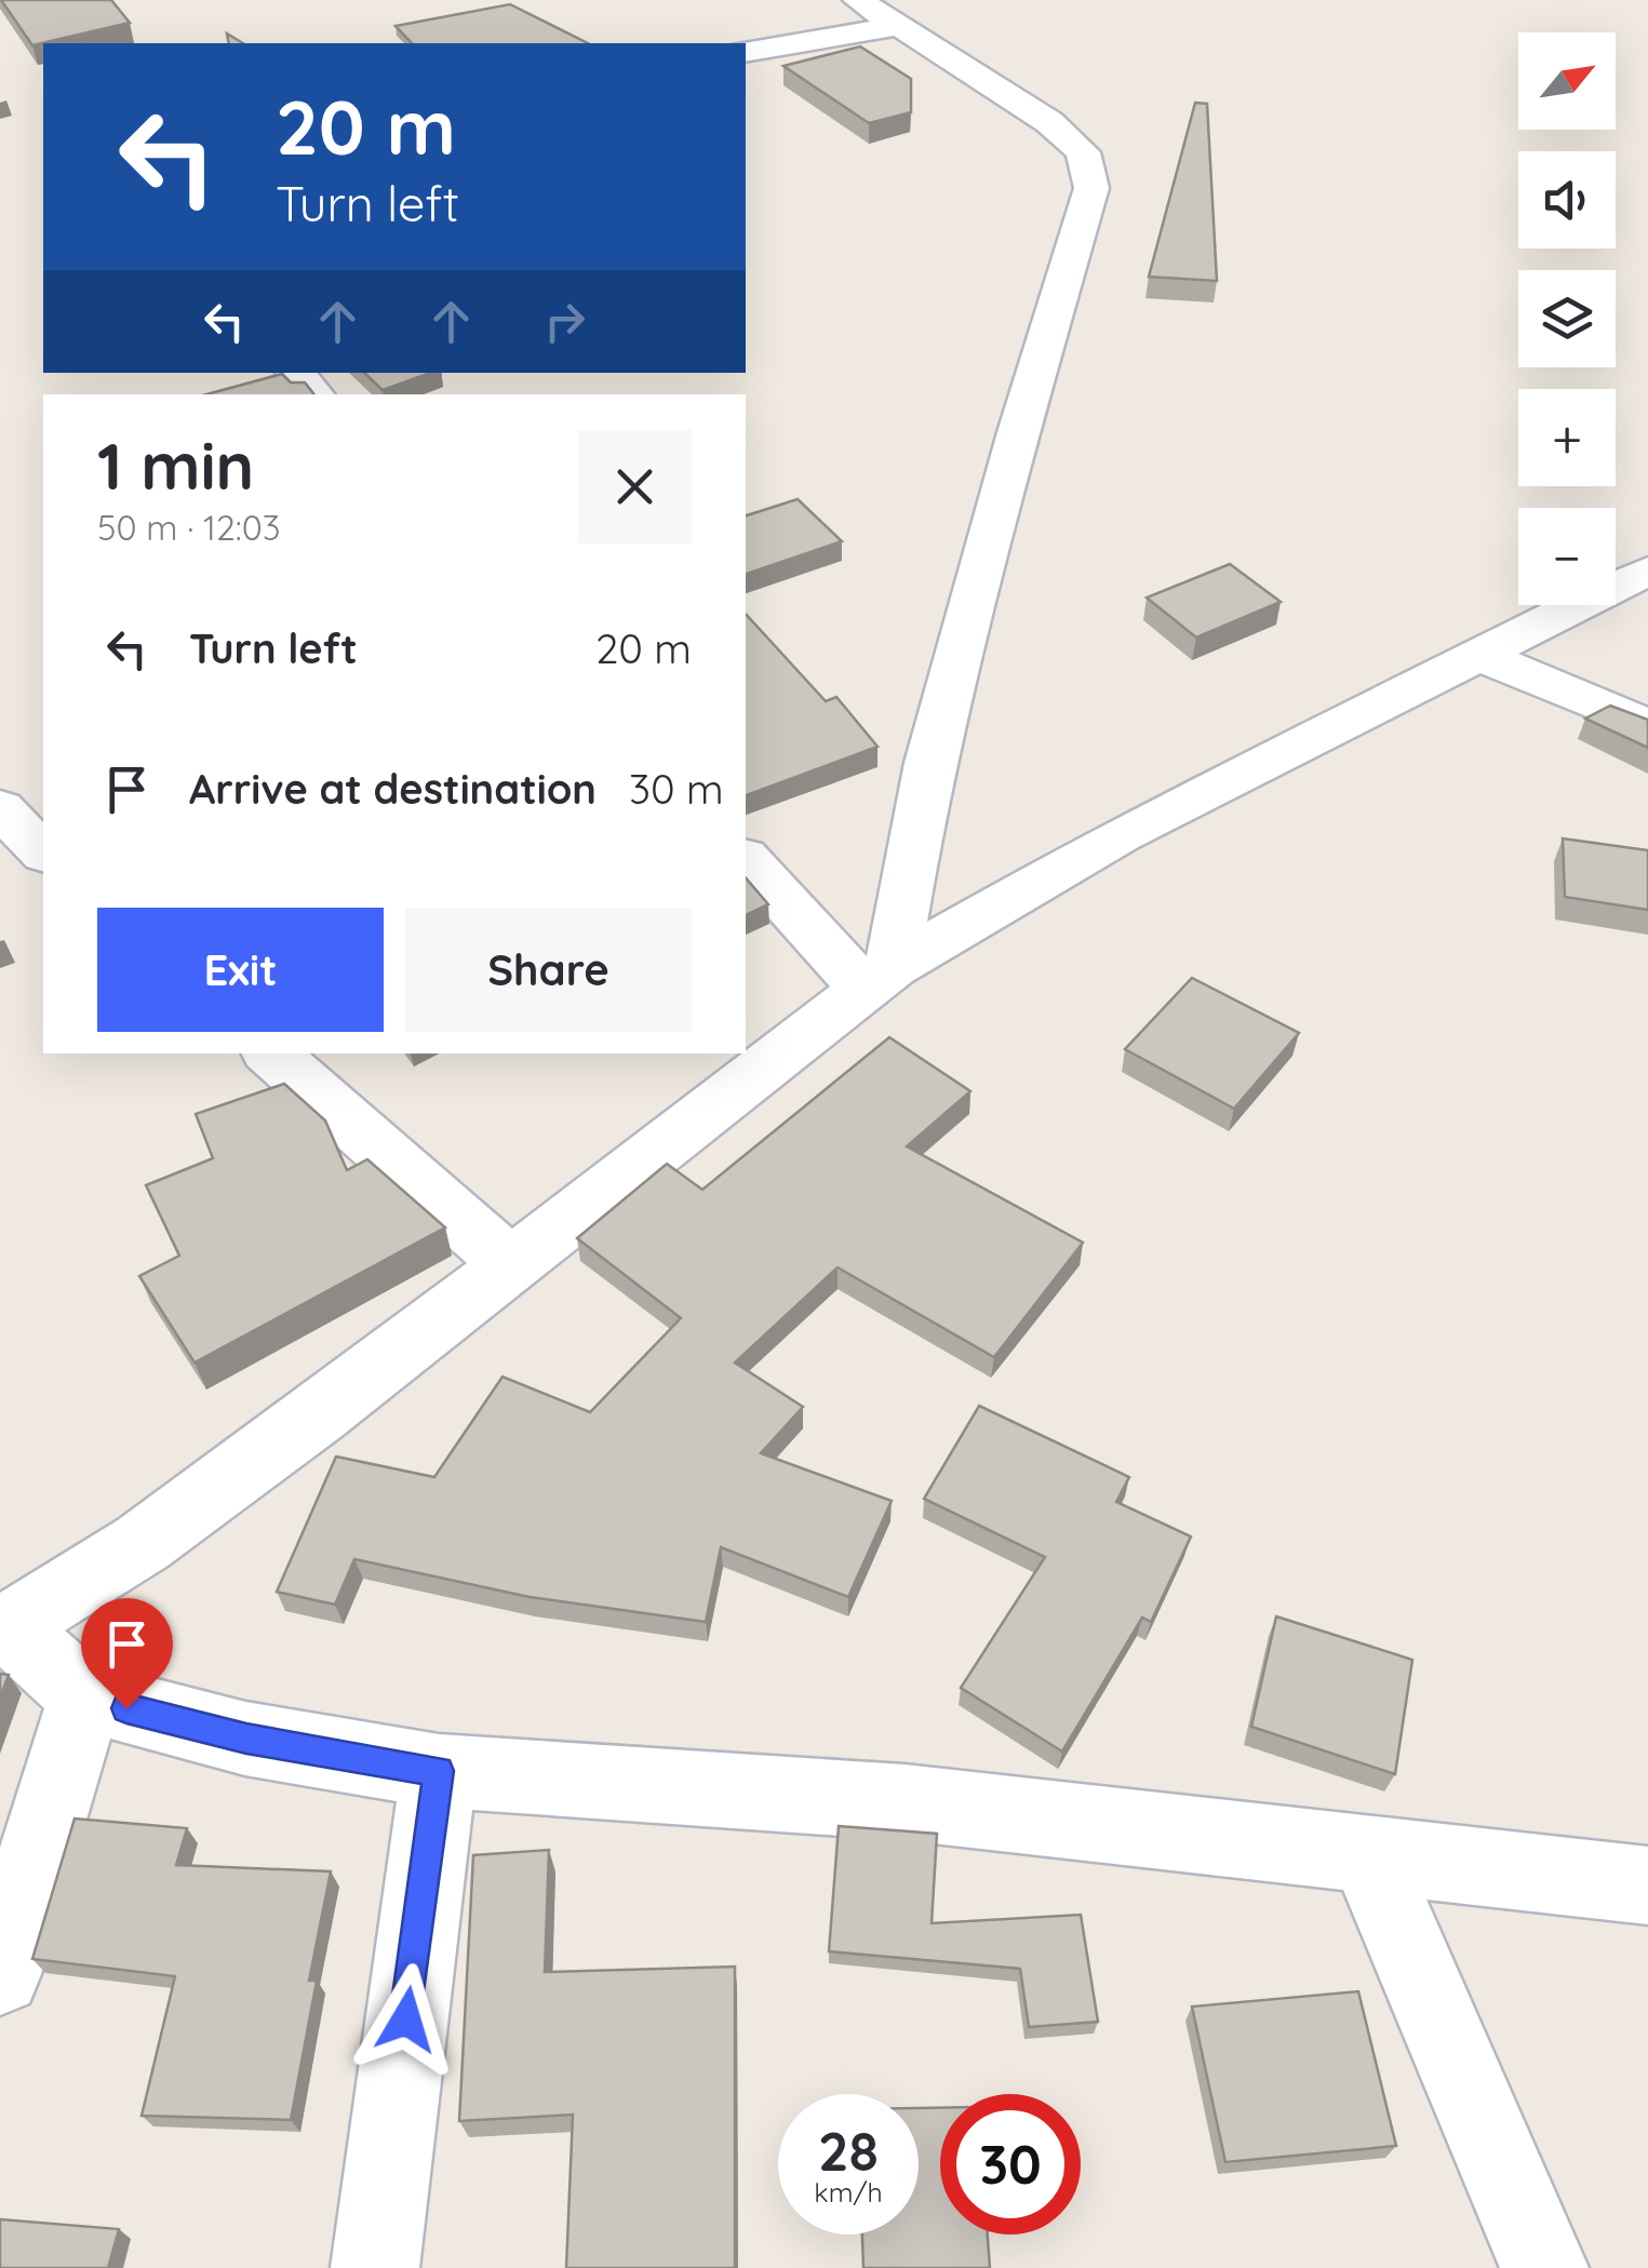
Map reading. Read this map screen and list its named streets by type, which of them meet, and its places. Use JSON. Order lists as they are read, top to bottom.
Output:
{
  "north": "top right",
  "page": {
    "map_buttons": ["+", "−"],
    "turn": ["20 m", "Turn left"],
    "heading": ["1 min", "50 m · 12:03"],
    "list": [
      {
        "name": "Turn left",
        "value": "20 m"
      },
      {
        "name": "Arrive at destination",
        "value": "30 m"
      }
    ],
    "buttons": ["Exit", "Share"],
    "speed": "28 km/h",
    "limit": "30"
  }
}
